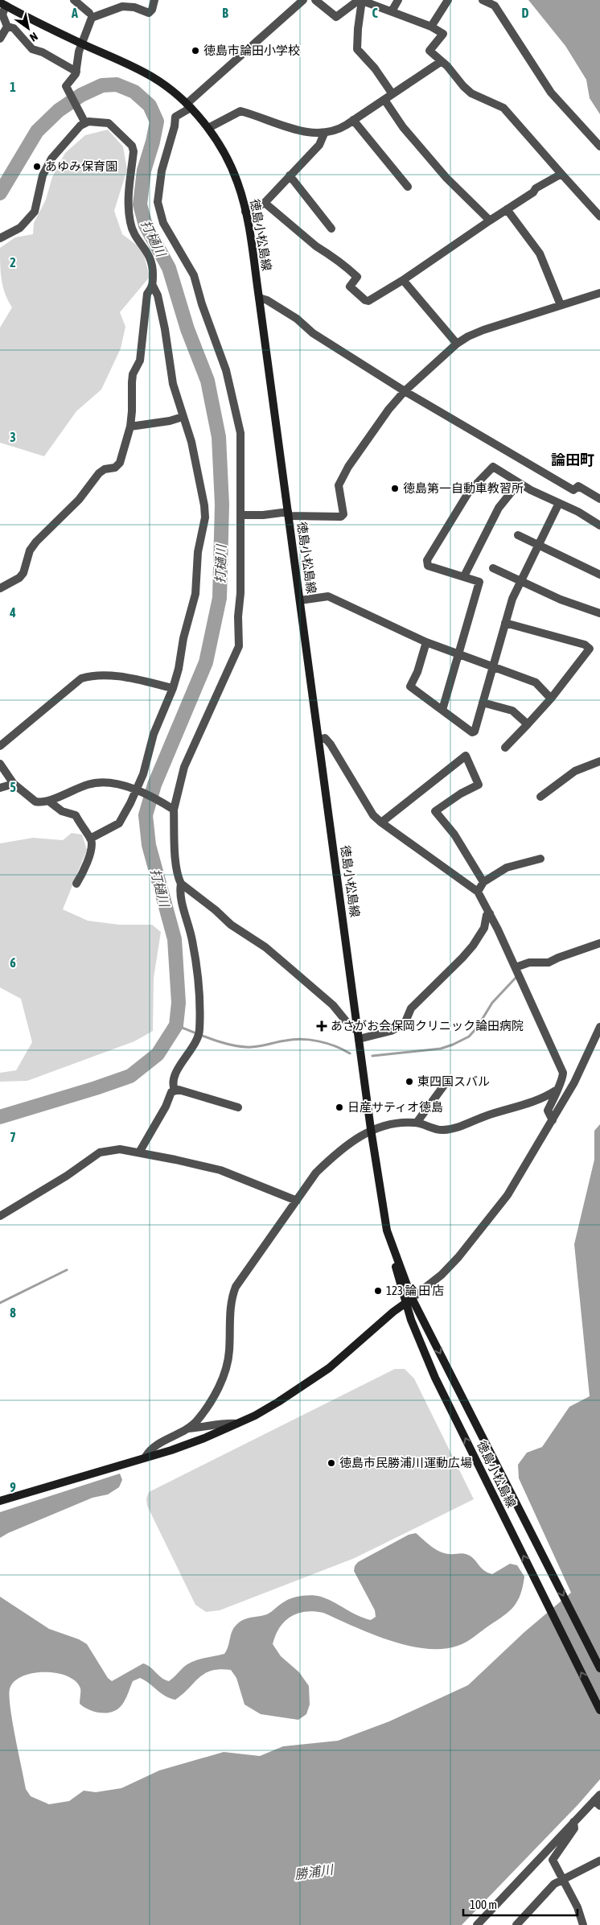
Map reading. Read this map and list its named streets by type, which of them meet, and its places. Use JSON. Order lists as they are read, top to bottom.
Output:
{
  "streets": {
    "main road": ["徳島小松島線"]
  },
  "districts": ["論田町"],
  "water": ["打樋川", "勝浦川"],
  "places": {
    "other": [
      "徳島市論田小学校",
      "あゆみ保育園",
      "徳島第一自動車教習所",
      "東四国スバル",
      "日産サティオ徳島",
      "123 論 田 店",
      "徳島市民勝浦川運動広場"
    ],
    "health": ["あさがお会保岡クリニック論田病院"]
  },
  "scale_bar": "100 m",
  "north": "bottom right",
  "grid": {
    "columns": [
      "A",
      "B",
      "C",
      "D"
    ],
    "rows": [
      "1",
      "2",
      "3",
      "4",
      "5",
      "6",
      "7",
      "8",
      "9"
    ]
  }
}
